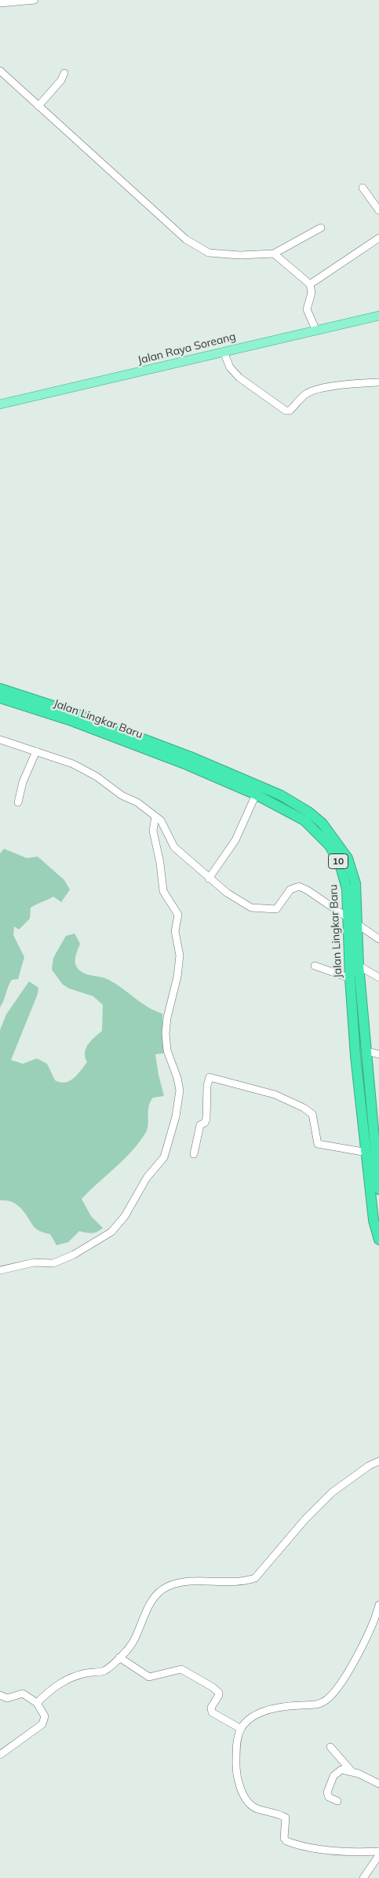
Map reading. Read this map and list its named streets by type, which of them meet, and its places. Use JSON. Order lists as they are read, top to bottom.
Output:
{
  "streets": {
    "highway": ["Jalan Lingkar Baru", "10"],
    "main road": ["Jalan Raya Soreang"]
  }
}
